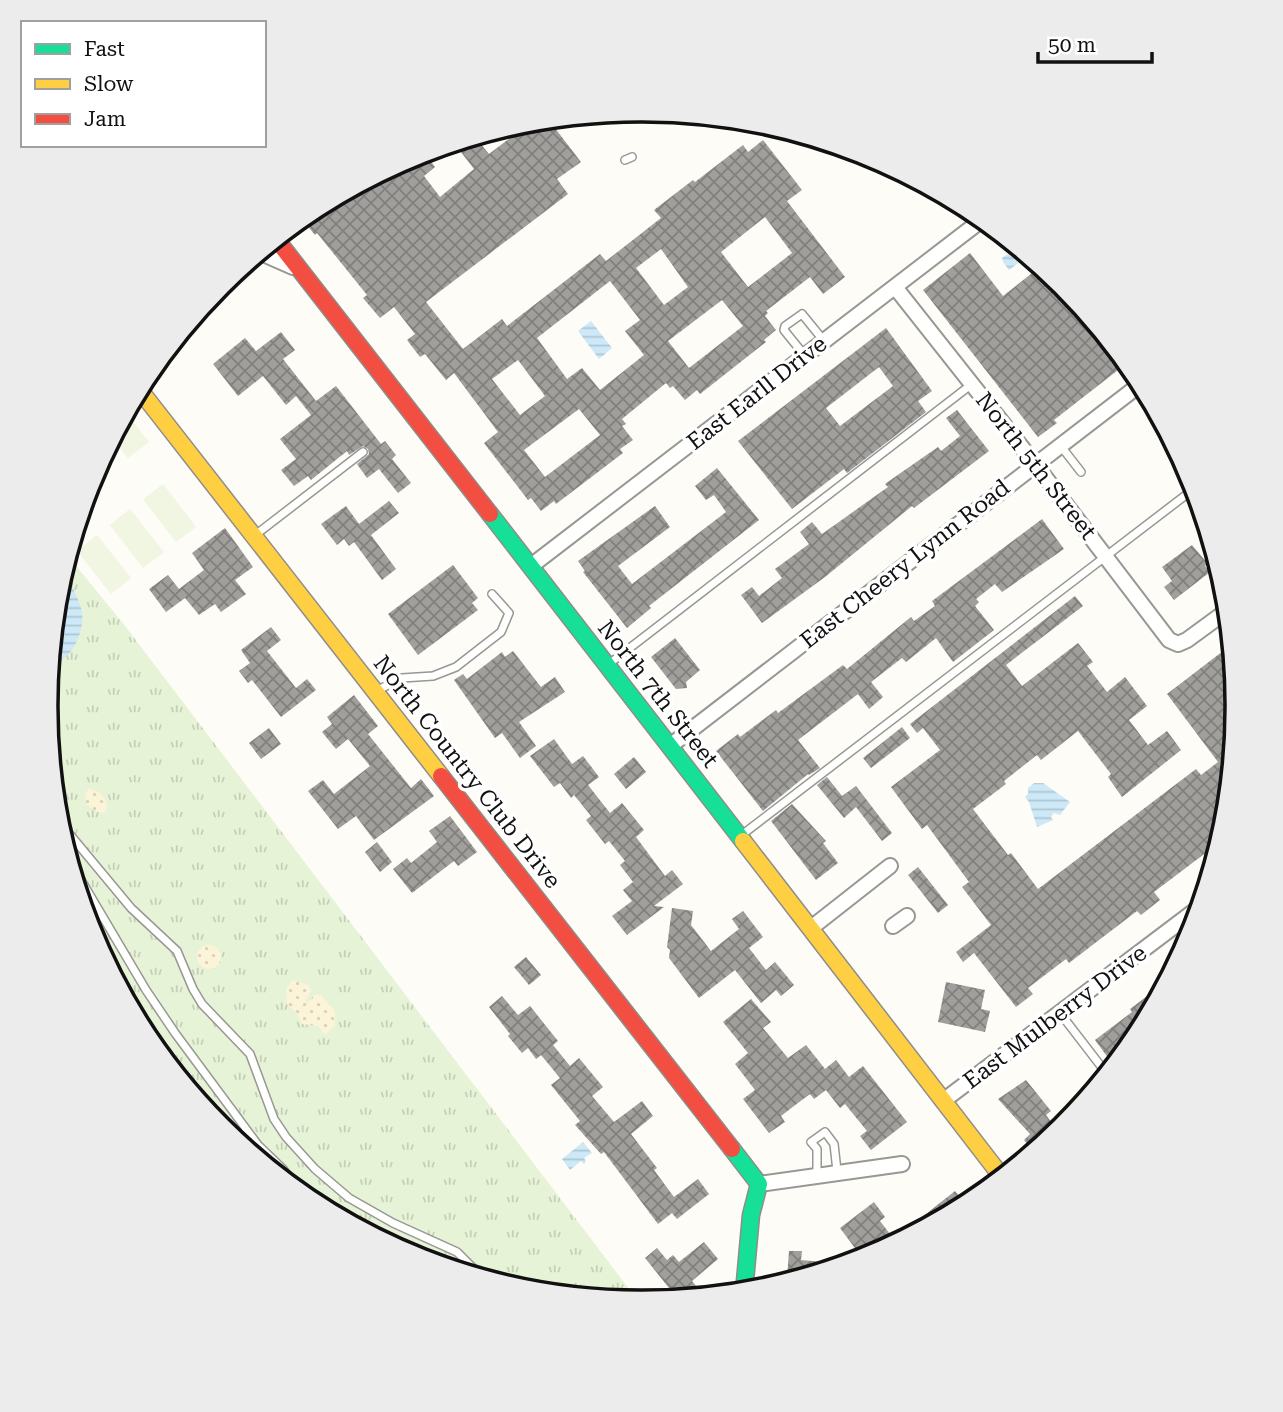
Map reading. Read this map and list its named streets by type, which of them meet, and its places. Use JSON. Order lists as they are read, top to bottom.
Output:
{
  "streets": {
    "main road": ["North 7th Street", "North Country Club Drive"],
    "street": [
      "East Earll Drive",
      "North 5th Street",
      "East Cheery Lynn Road",
      "East Mulberry Drive"
    ]
  },
  "crossings": [
    ["East Earll Drive", "North 5th Street"],
    ["East Earll Drive", "North 7th Street"],
    ["North 5th Street", "East Cheery Lynn Road"],
    ["East Cheery Lynn Road", "North 7th Street"],
    ["North 7th Street", "East Mulberry Drive"]
  ],
  "legend": ["Fast", "Slow", "Jam"],
  "scale_bar": "50 m"
}
